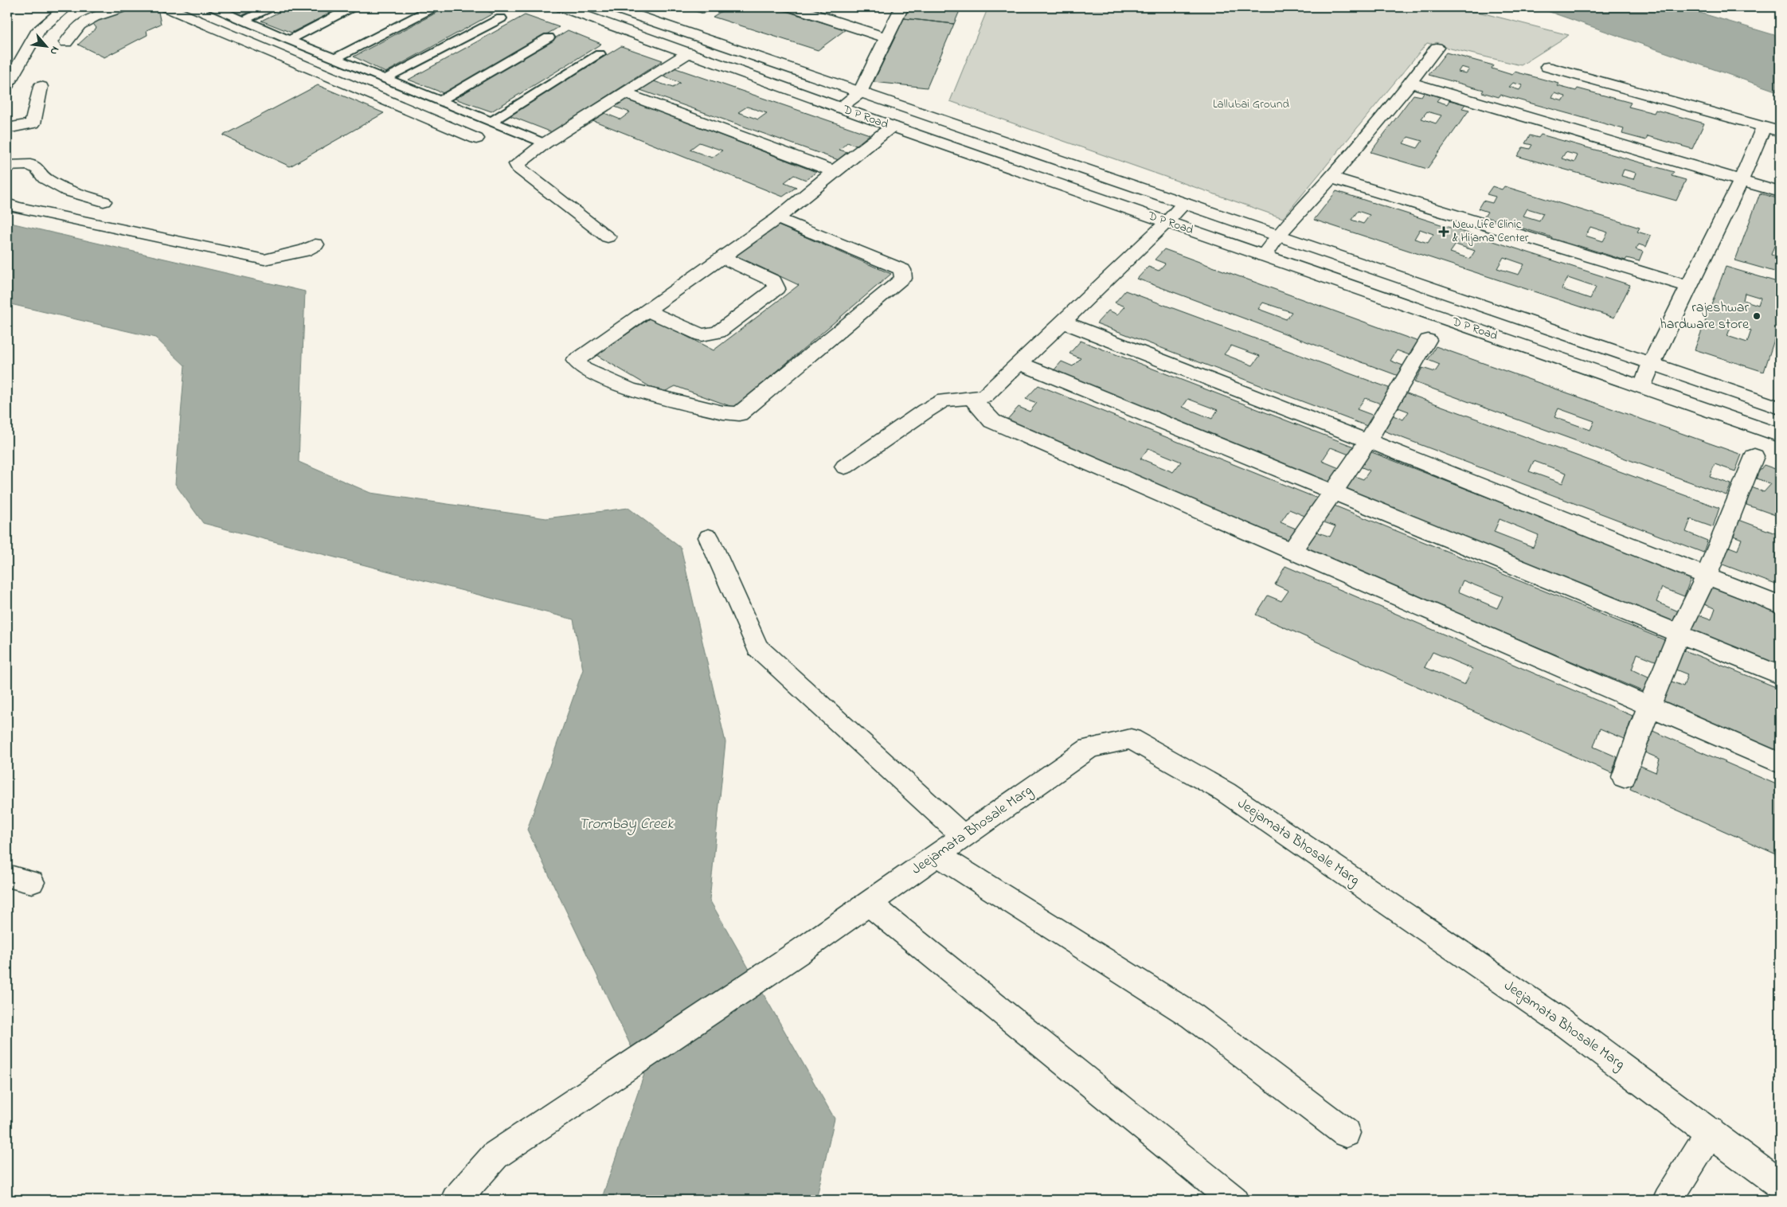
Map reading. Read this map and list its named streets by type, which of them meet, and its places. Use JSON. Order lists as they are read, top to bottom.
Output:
{
  "streets": {
    "street": ["D P Road", "Jeejamata Bhosale Marg"]
  },
  "water": ["Trombay Creek"],
  "parks": ["Lallubai Ground"],
  "places": {
    "health": ["New Life Clinic & Hijama Center"],
    "other": ["rajeshwar hardware store"]
  },
  "north": "bottom right"
}
